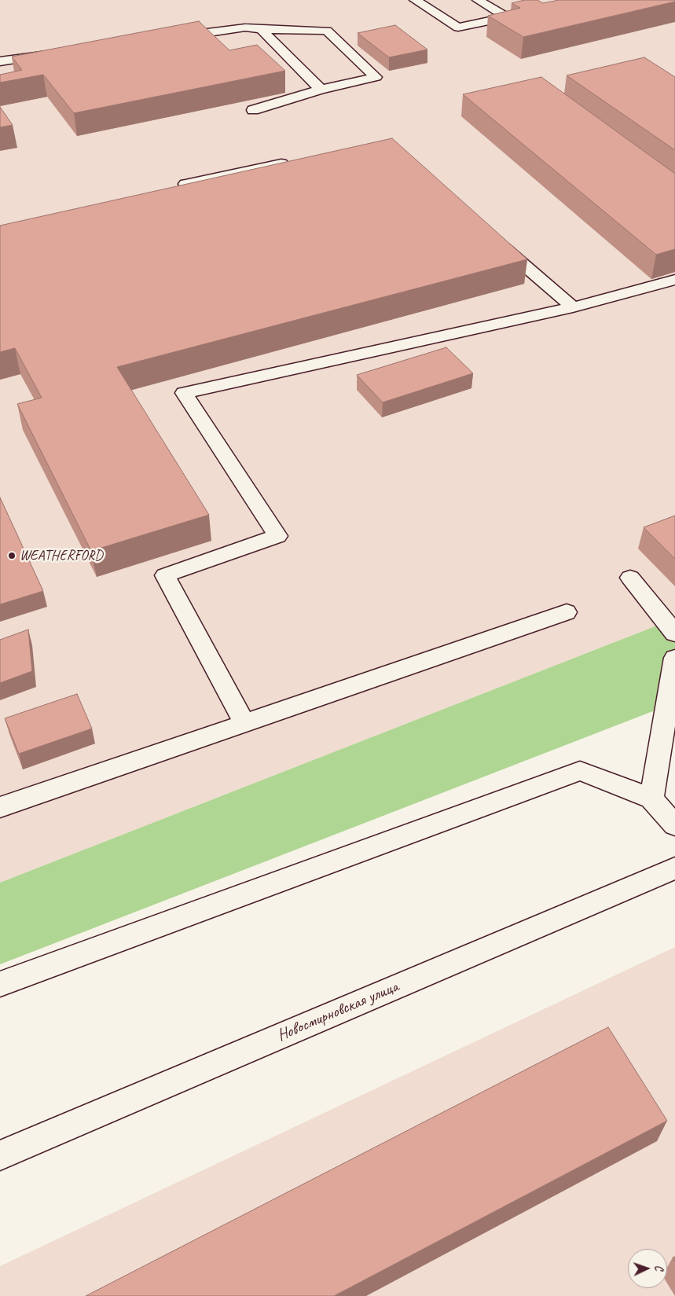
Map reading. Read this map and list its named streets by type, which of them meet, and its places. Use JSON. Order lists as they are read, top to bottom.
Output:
{
  "streets": {
    "street": ["Новосмирновская улица"]
  },
  "places": ["WEATHERFORD"],
  "north": "right"
}
